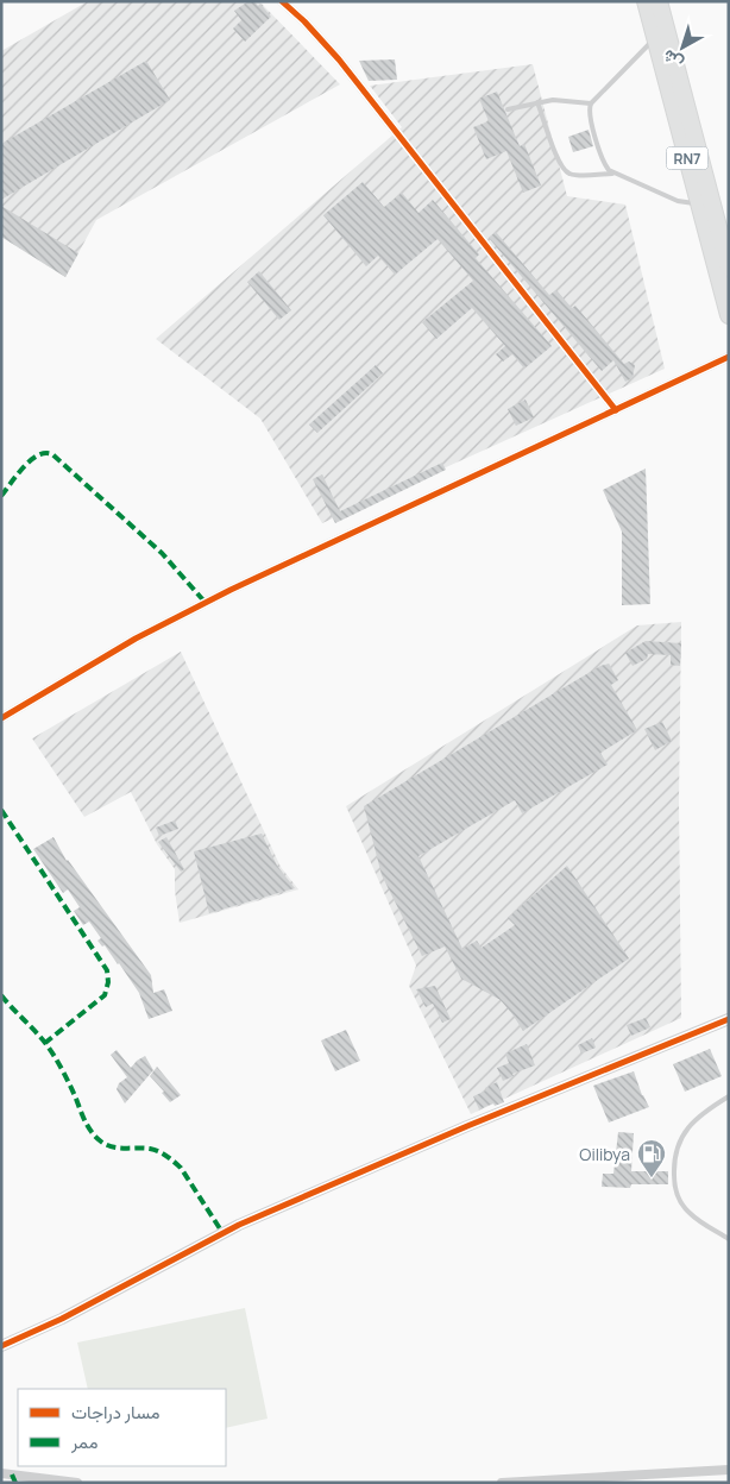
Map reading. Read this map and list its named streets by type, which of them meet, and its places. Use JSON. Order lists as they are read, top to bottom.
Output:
{
  "streets": {
    "highway": ["RN7"]
  },
  "places": {
    "fuel station": ["Oilibya"]
  },
  "legend": ["مسار دراجات", "ممر"],
  "north": "bottom left"
}
